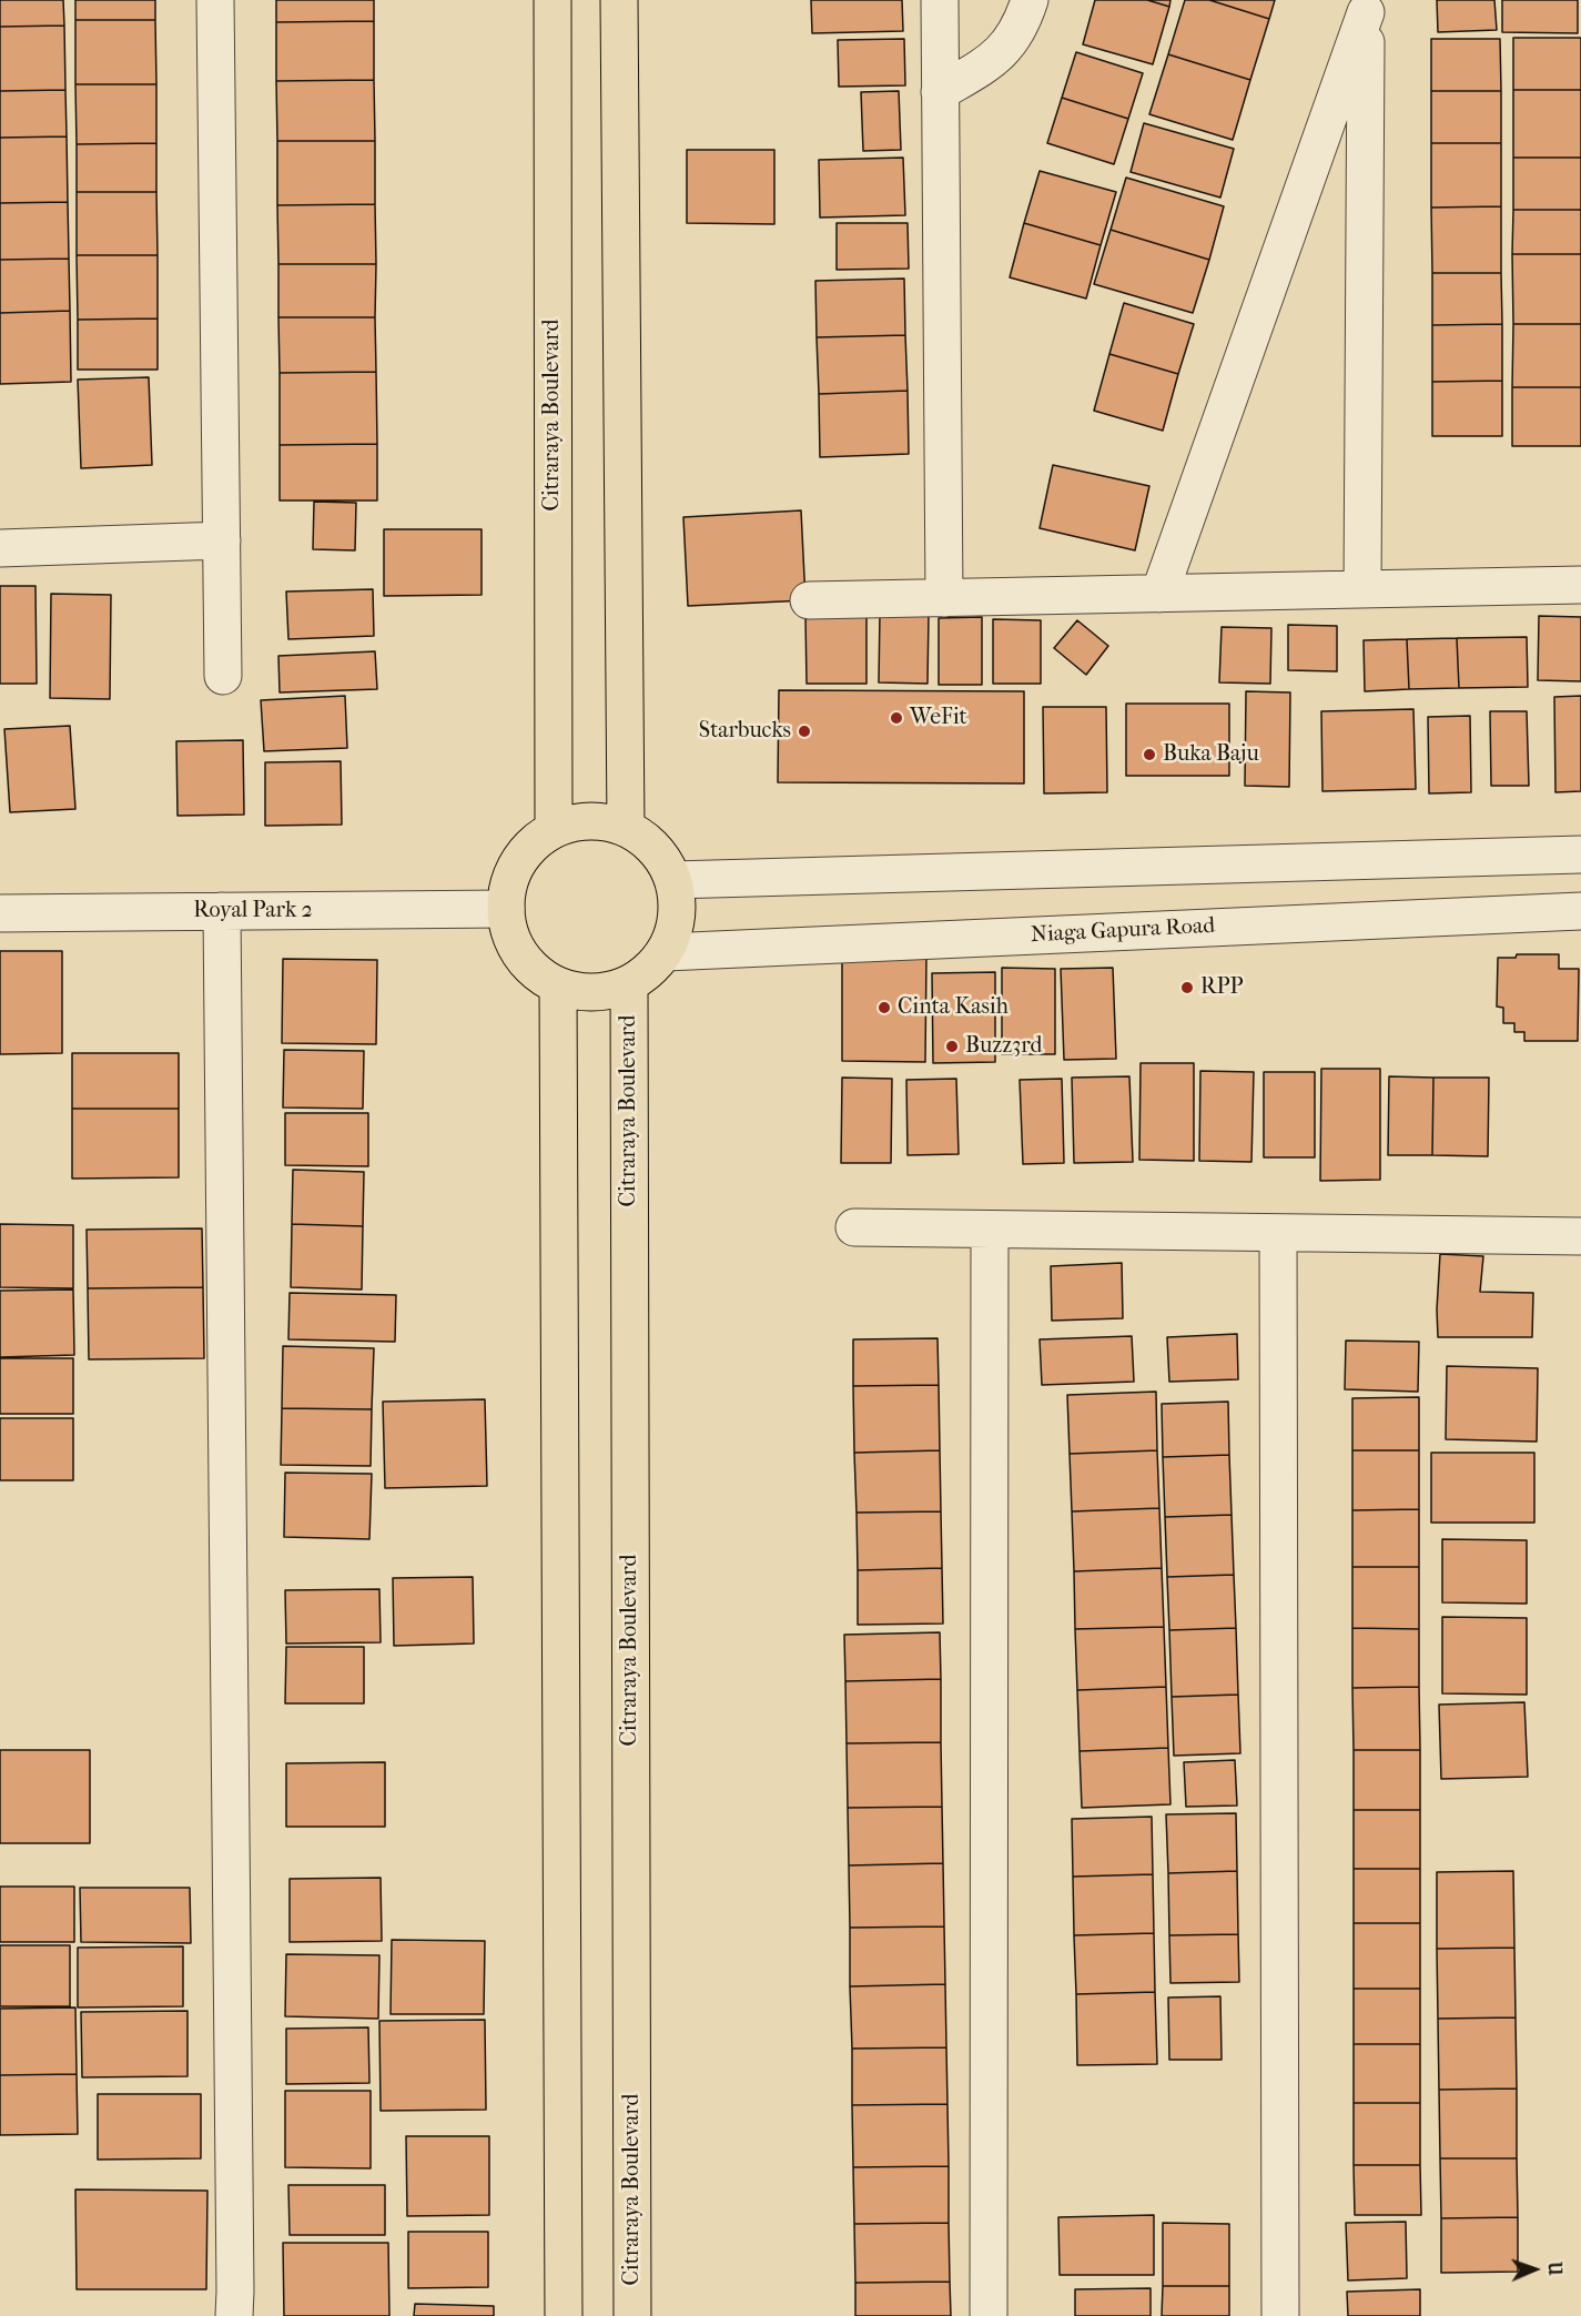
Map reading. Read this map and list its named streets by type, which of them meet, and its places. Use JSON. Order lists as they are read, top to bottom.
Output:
{
  "streets": {
    "main road": ["Citraraya Boulevard"],
    "street": ["Royal Park 2", "Niaga Gapura Road"]
  },
  "crossings": [
    ["Citraraya Boulevard", "Royal Park 2"],
    ["Citraraya Boulevard", "Niaga Gapura Road"],
    ["Royal Park 2", "Niaga Gapura Road"]
  ],
  "places": [
    "WeFit",
    "Starbucks",
    "Buka Baju",
    "RPP",
    "Cinta Kasih",
    "Buzz3rd"
  ],
  "north": "right"
}
